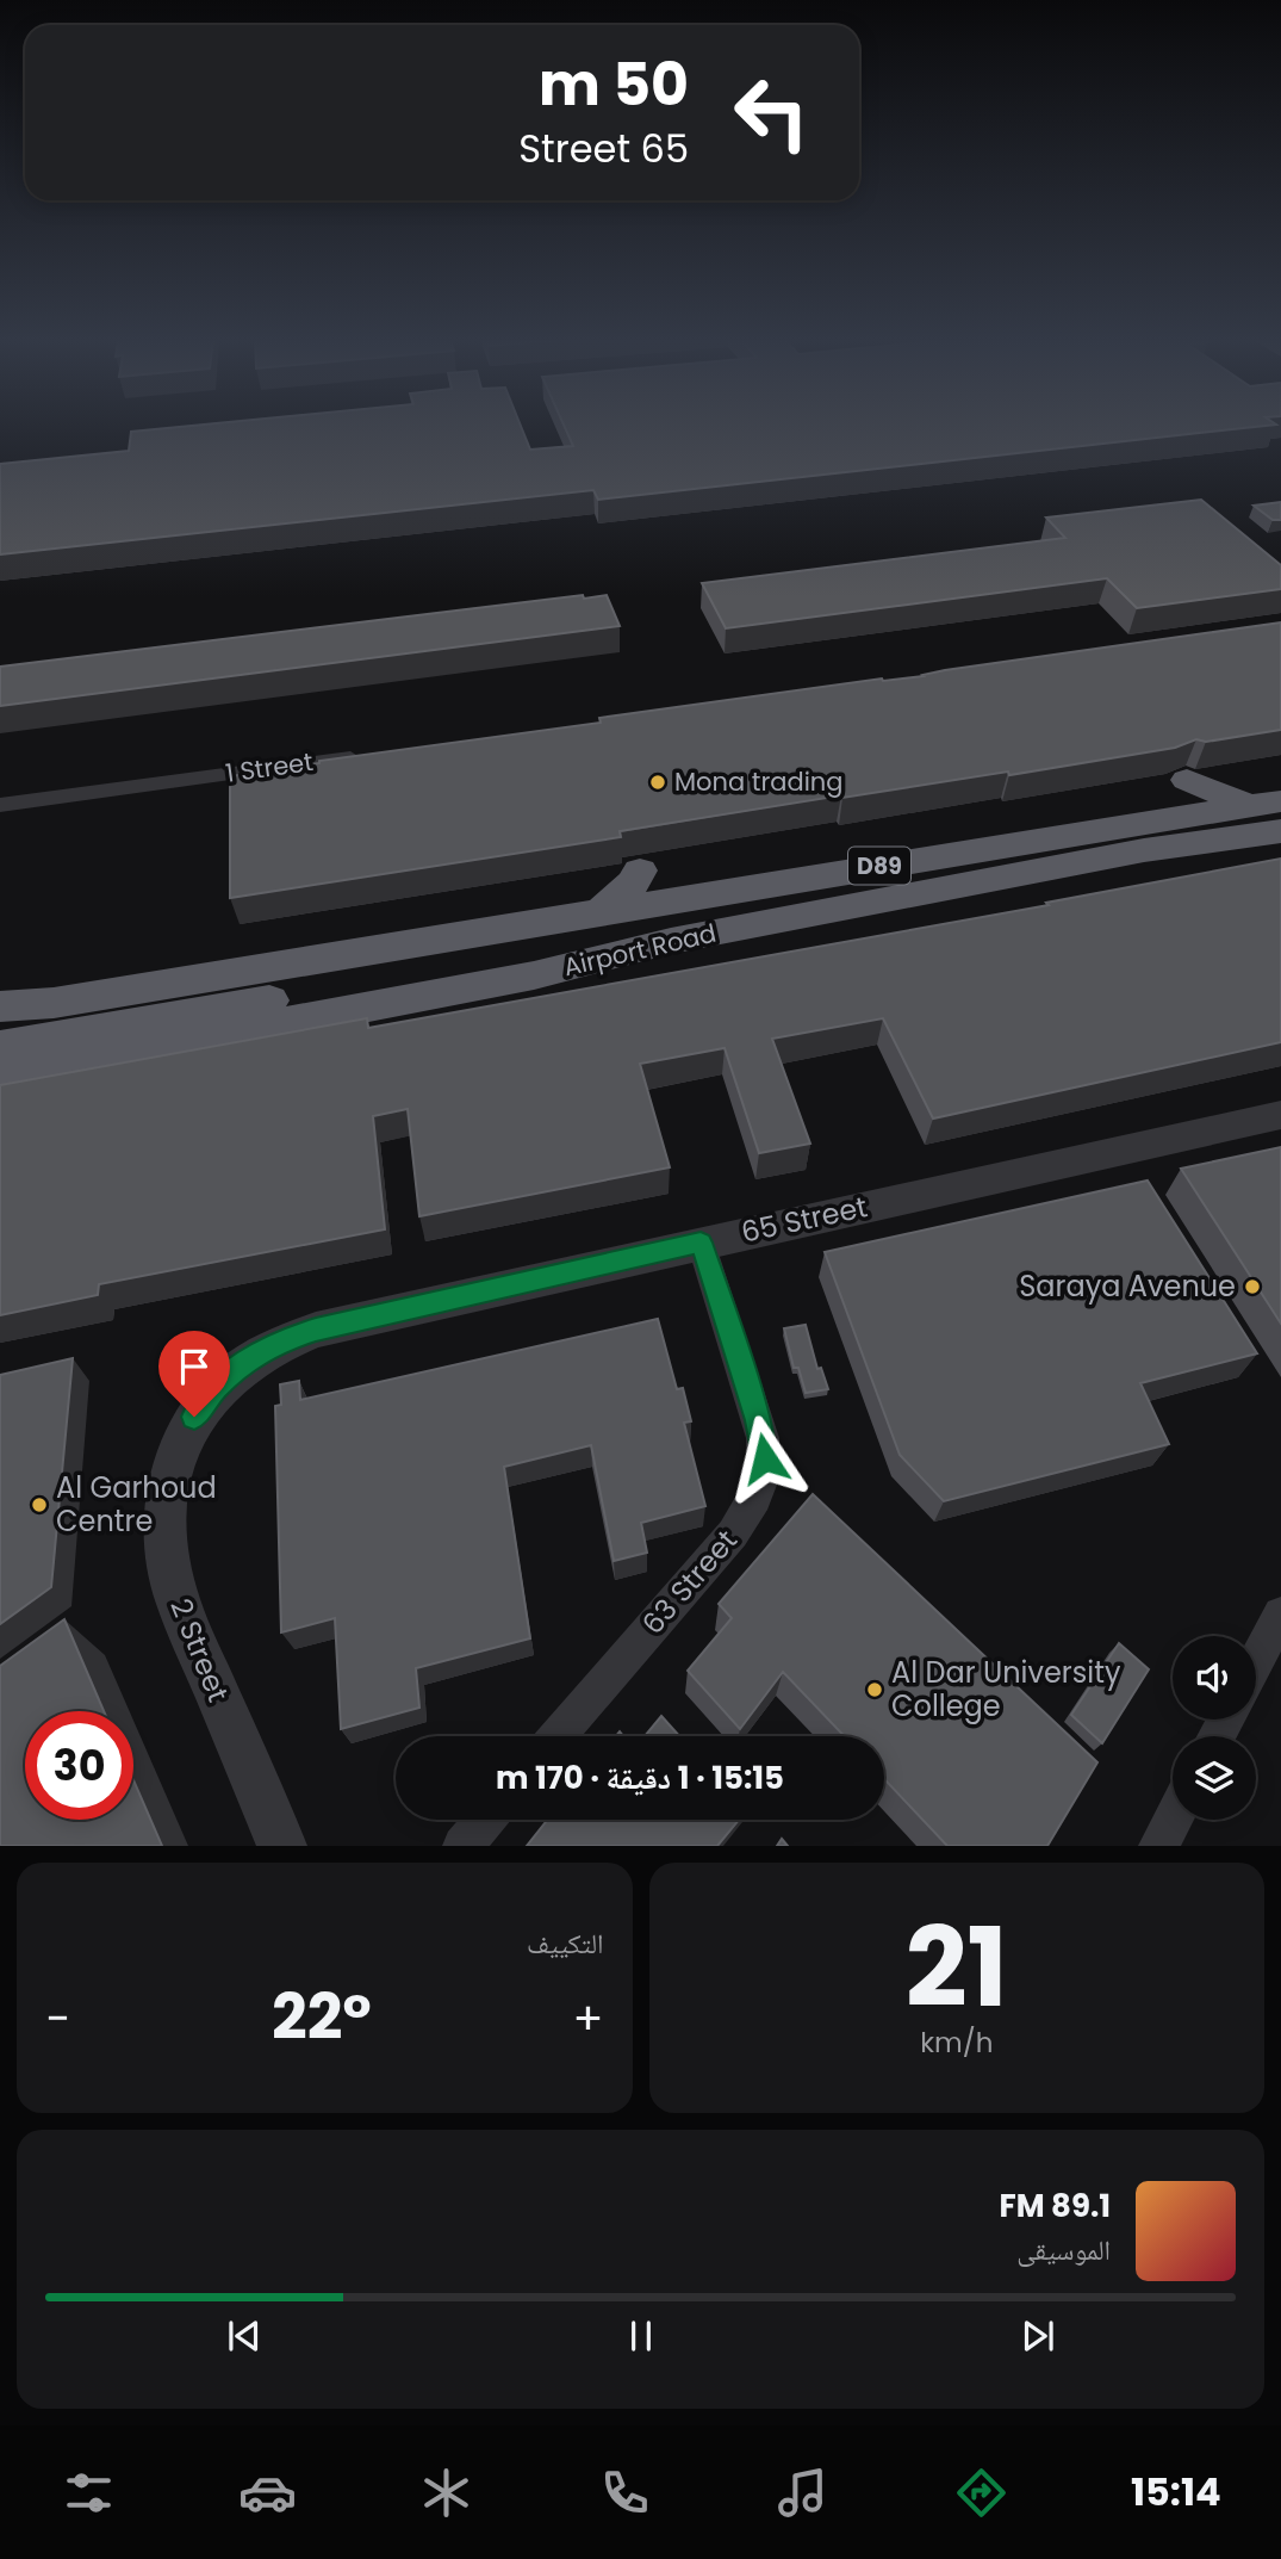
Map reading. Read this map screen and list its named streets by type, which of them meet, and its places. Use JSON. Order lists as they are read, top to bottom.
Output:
{
  "streets": {
    "highway": ["D89", "Airport Road"],
    "street": [
      "1 Street",
      "65 Street",
      "63 Street",
      "2 Street"
    ]
  },
  "crossings": [
    ["65 Street", "63 Street"],
    ["65 Street", "2 Street"]
  ],
  "places": [
    "Mona trading",
    "Saraya Avenue",
    "Al Garhoud Centre",
    "Al Dar University College"
  ],
  "page": {
    "turn": ["50 m", "65 Street"],
    "limit": "30",
    "trip": "15:15 · 1 دقيقة · 170 m",
    "tile": [
      ["21", "km/h"],
      "التكييف"
    ],
    "heat": ["−", "22°", "+"],
    "song": ["89.1 FM", "الموسيقى"],
    "tabs": "15:14"
  }
}
